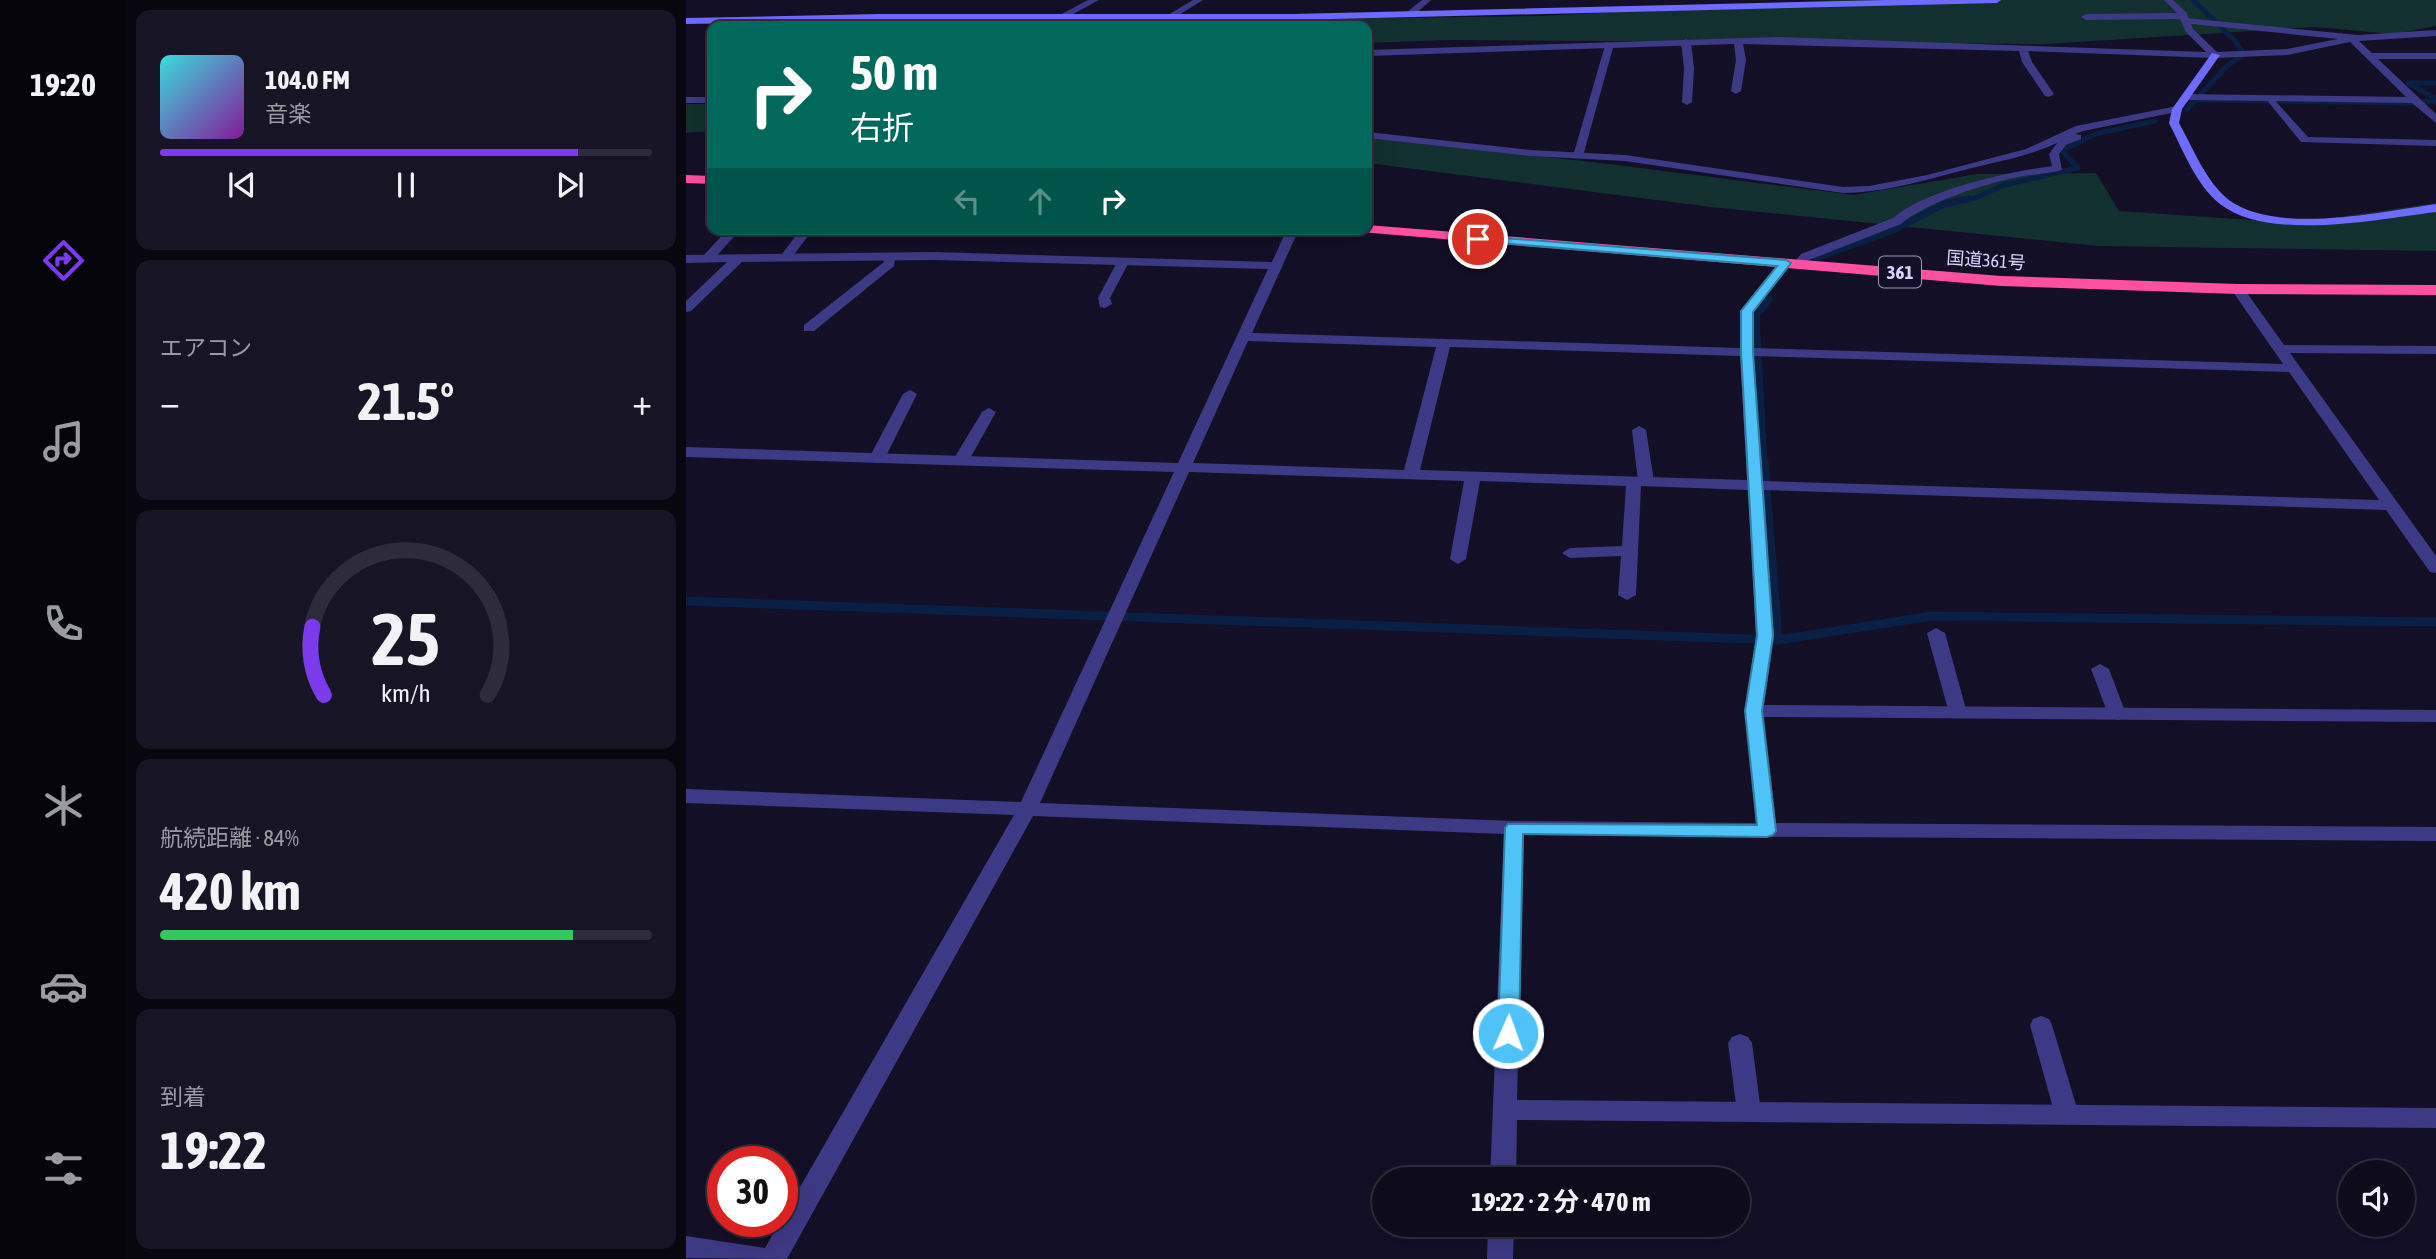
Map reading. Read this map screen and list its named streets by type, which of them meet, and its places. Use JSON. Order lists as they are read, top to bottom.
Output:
{
  "streets": {
    "highway": ["国道361号", "361"]
  },
  "page": {
    "tabs": "19:20",
    "turn": ["50 m", "右折"],
    "song": ["104.0 FM", "音楽"],
    "tile": [
      "エアコン",
      ["航続距離 · 84%", "420 km"],
      ["到着", "19:22"]
    ],
    "heat": ["−", "21.5°", "+"],
    "limit": "30",
    "trip": "19:22 · 2 分 · 470 m",
    "gauge": ["25", "km/h"]
  }
}
